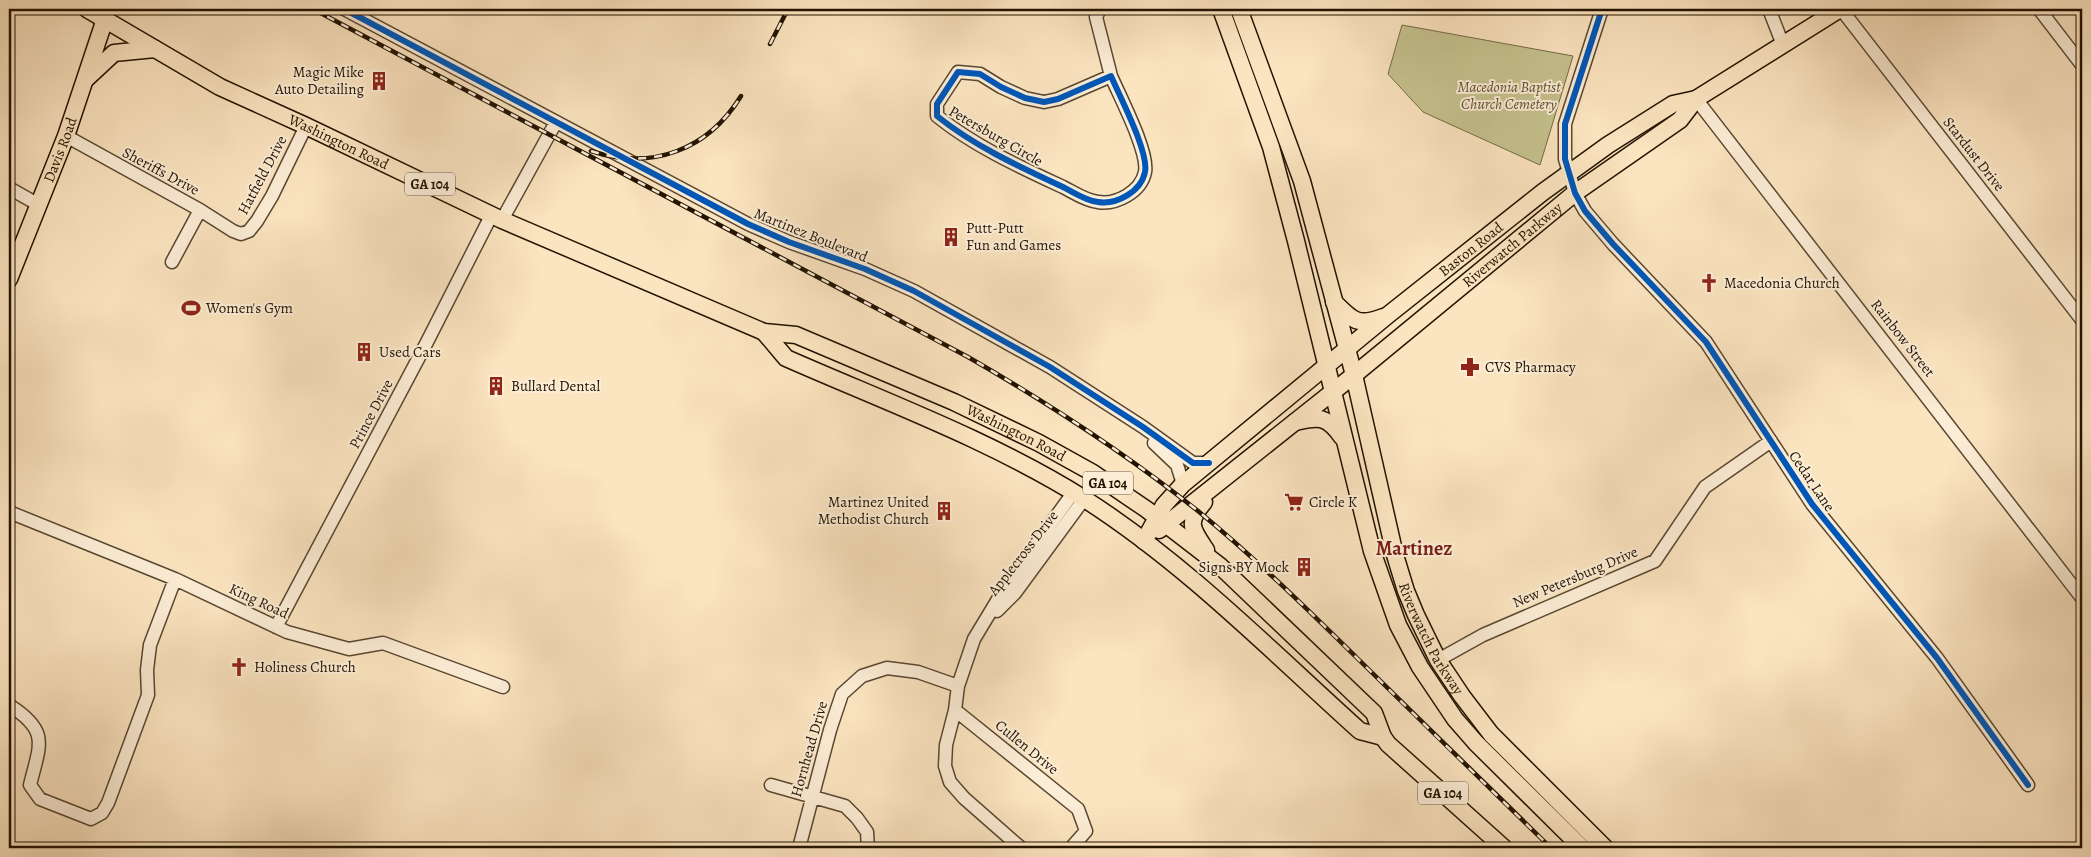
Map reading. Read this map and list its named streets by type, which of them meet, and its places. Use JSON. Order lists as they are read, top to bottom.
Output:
{
  "streets": {
    "main road": [
      "Washington Road",
      "Davis Road",
      "GA 104",
      "Riverwatch Parkway",
      "Baston Road"
    ],
    "street": [
      "Petersburg Circle",
      "Stardust Drive",
      "Sheriffs Drive",
      "Hatfield Drive",
      "Martinez Boulevard",
      "Rainbow Street",
      "Prince Drive",
      "Cedar Lane",
      "Applecross Drive",
      "New Petersburg Drive",
      "King Road",
      "Cullen Drive",
      "Hornhead Drive"
    ]
  },
  "crossings": [
    ["Washington Road", "Davis Road"],
    ["Washington Road", "Hatfield Drive"],
    ["Washington Road", "Riverwatch Parkway"],
    ["Washington Road", "Baston Road"],
    ["Washington Road", "Prince Drive"],
    ["Washington Road", "Applecross Drive"],
    ["Davis Road", "Sheriffs Drive"],
    ["Stardust Drive", "Baston Road"],
    ["Sheriffs Drive", "Hatfield Drive"],
    ["Martinez Boulevard", "Baston Road"],
    ["Martinez Boulevard", "Prince Drive"],
    ["Riverwatch Parkway", "Baston Road"],
    ["Riverwatch Parkway", "Rainbow Street"],
    ["Riverwatch Parkway", "Cedar Lane"],
    ["Riverwatch Parkway", "New Petersburg Drive"],
    ["Baston Road", "Rainbow Street"],
    ["Baston Road", "Cedar Lane"],
    ["Prince Drive", "King Road"],
    ["Cedar Lane", "New Petersburg Drive"],
    ["Applecross Drive", "Cullen Drive"],
    ["Applecross Drive", "Hornhead Drive"]
  ],
  "districts": ["Martinez"],
  "parks": ["Macedonia Baptist Church Cemetery"],
  "places": {
    "building": [
      "Magic Mike Auto Detailing",
      "Putt-Putt Fun and Games",
      "Used Cars",
      "Bullard Dental",
      "Martinez United Methodist Church",
      "Signs BY Mock"
    ],
    "church": ["Macedonia Church", "Holiness Church"],
    "sports": ["Women's Gym"],
    "pharmacy": ["CVS Pharmacy"],
    "supermarket": ["Circle K"]
  }
}
